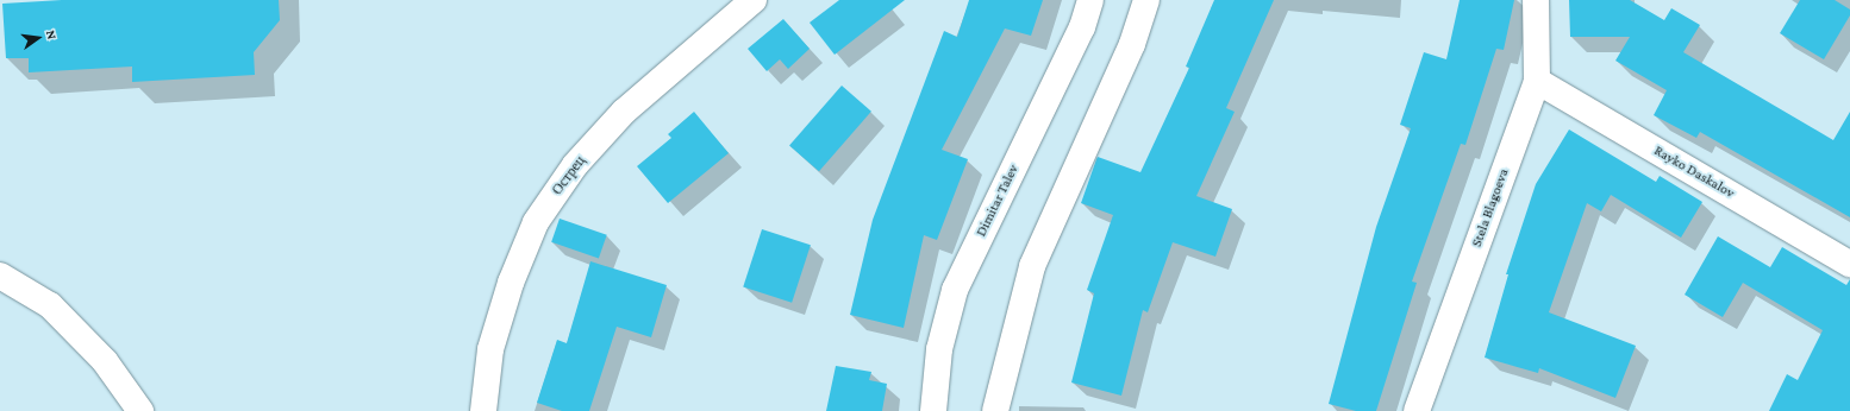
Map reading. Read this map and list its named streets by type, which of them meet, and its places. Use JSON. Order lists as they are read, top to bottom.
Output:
{
  "streets": {
    "street": [
      "Rayko Daskalov",
      "Острец",
      "Dimitar Talev",
      "Stela Blagoeva"
    ]
  },
  "crossings": [
    ["Rayko Daskalov", "Stela Blagoeva"]
  ],
  "north": "right"
}
